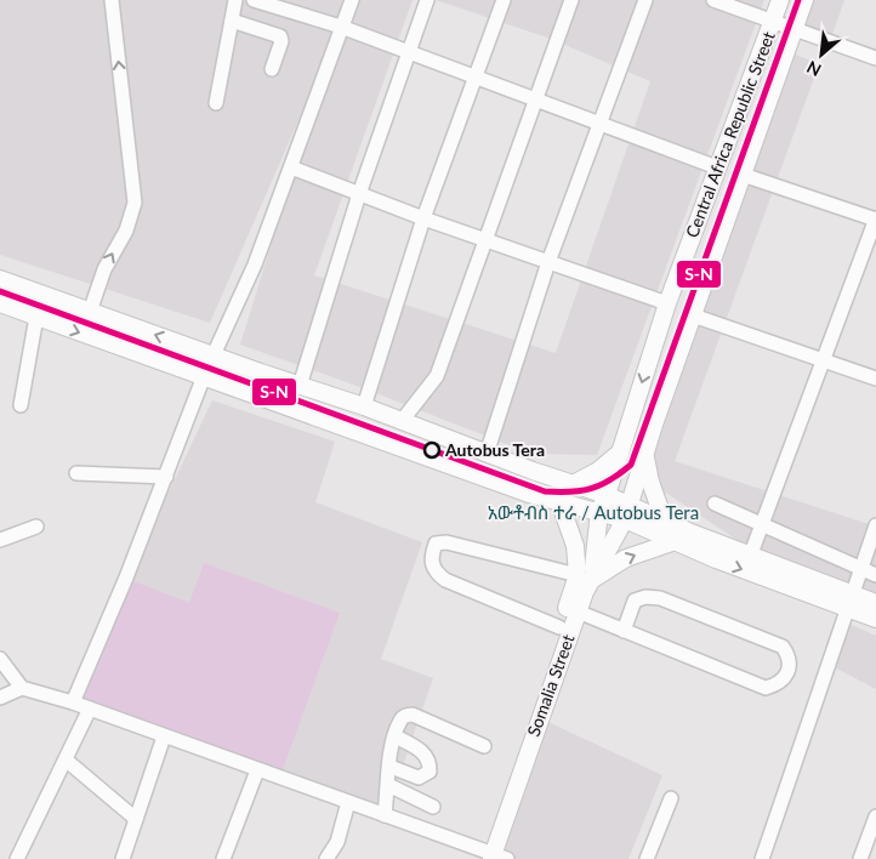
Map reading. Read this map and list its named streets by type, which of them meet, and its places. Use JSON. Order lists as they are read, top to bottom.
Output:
{
  "streets": {
    "main road": ["Central Africa Republic Street", "Somalia Street"]
  },
  "crossings": [
    ["Central Africa Republic Street", "Somalia Street"]
  ],
  "districts": ["አውቶብስ ተራ / Autobus Tera"],
  "places": ["Autobus Tera"],
  "lines": ["transit line S-N"],
  "north": "bottom left"
}
